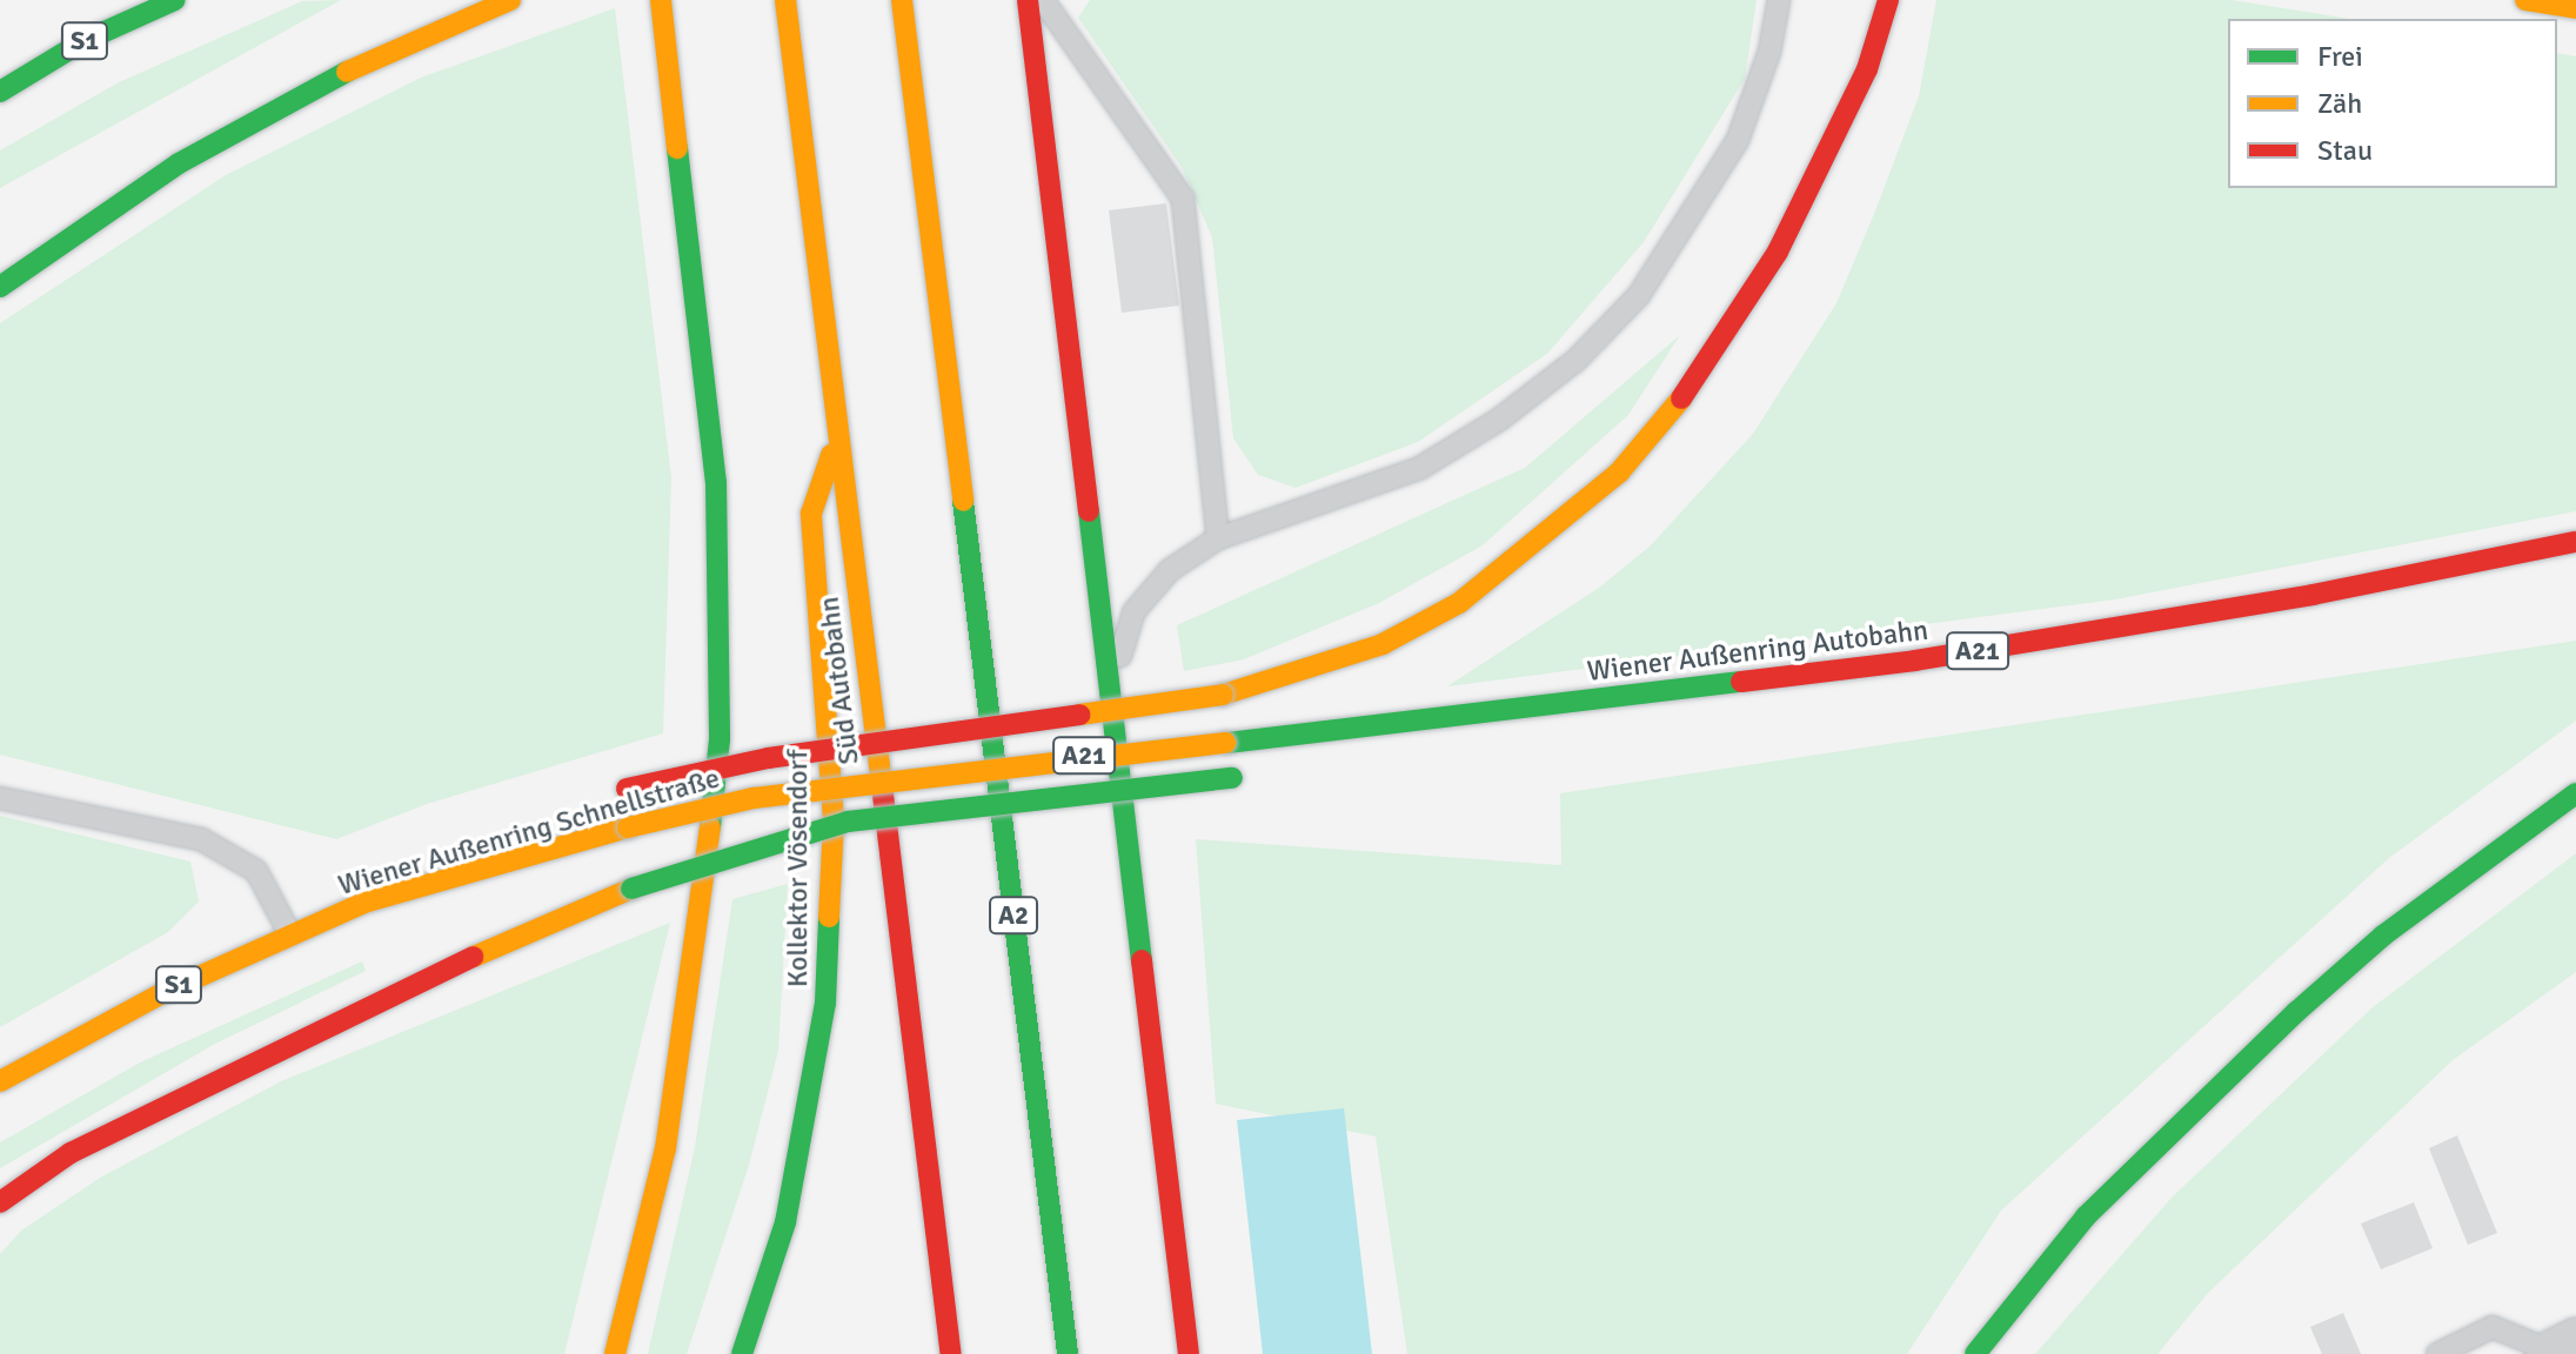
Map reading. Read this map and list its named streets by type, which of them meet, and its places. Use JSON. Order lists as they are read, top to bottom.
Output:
{
  "streets": {
    "highway": [
      "S1",
      "Wiener Außenring Autobahn",
      "A21",
      "Süd Autobahn",
      "Wiener Außenring Schnellstraße",
      "Kollektor Vösendorf",
      "A2"
    ]
  },
  "crossings": [
    ["Wiener Außenring Autobahn", "Wiener Außenring Schnellstraße"],
    ["Süd Autobahn", "Kollektor Vösendorf"]
  ],
  "legend": ["Frei", "Zäh", "Stau"]
}
